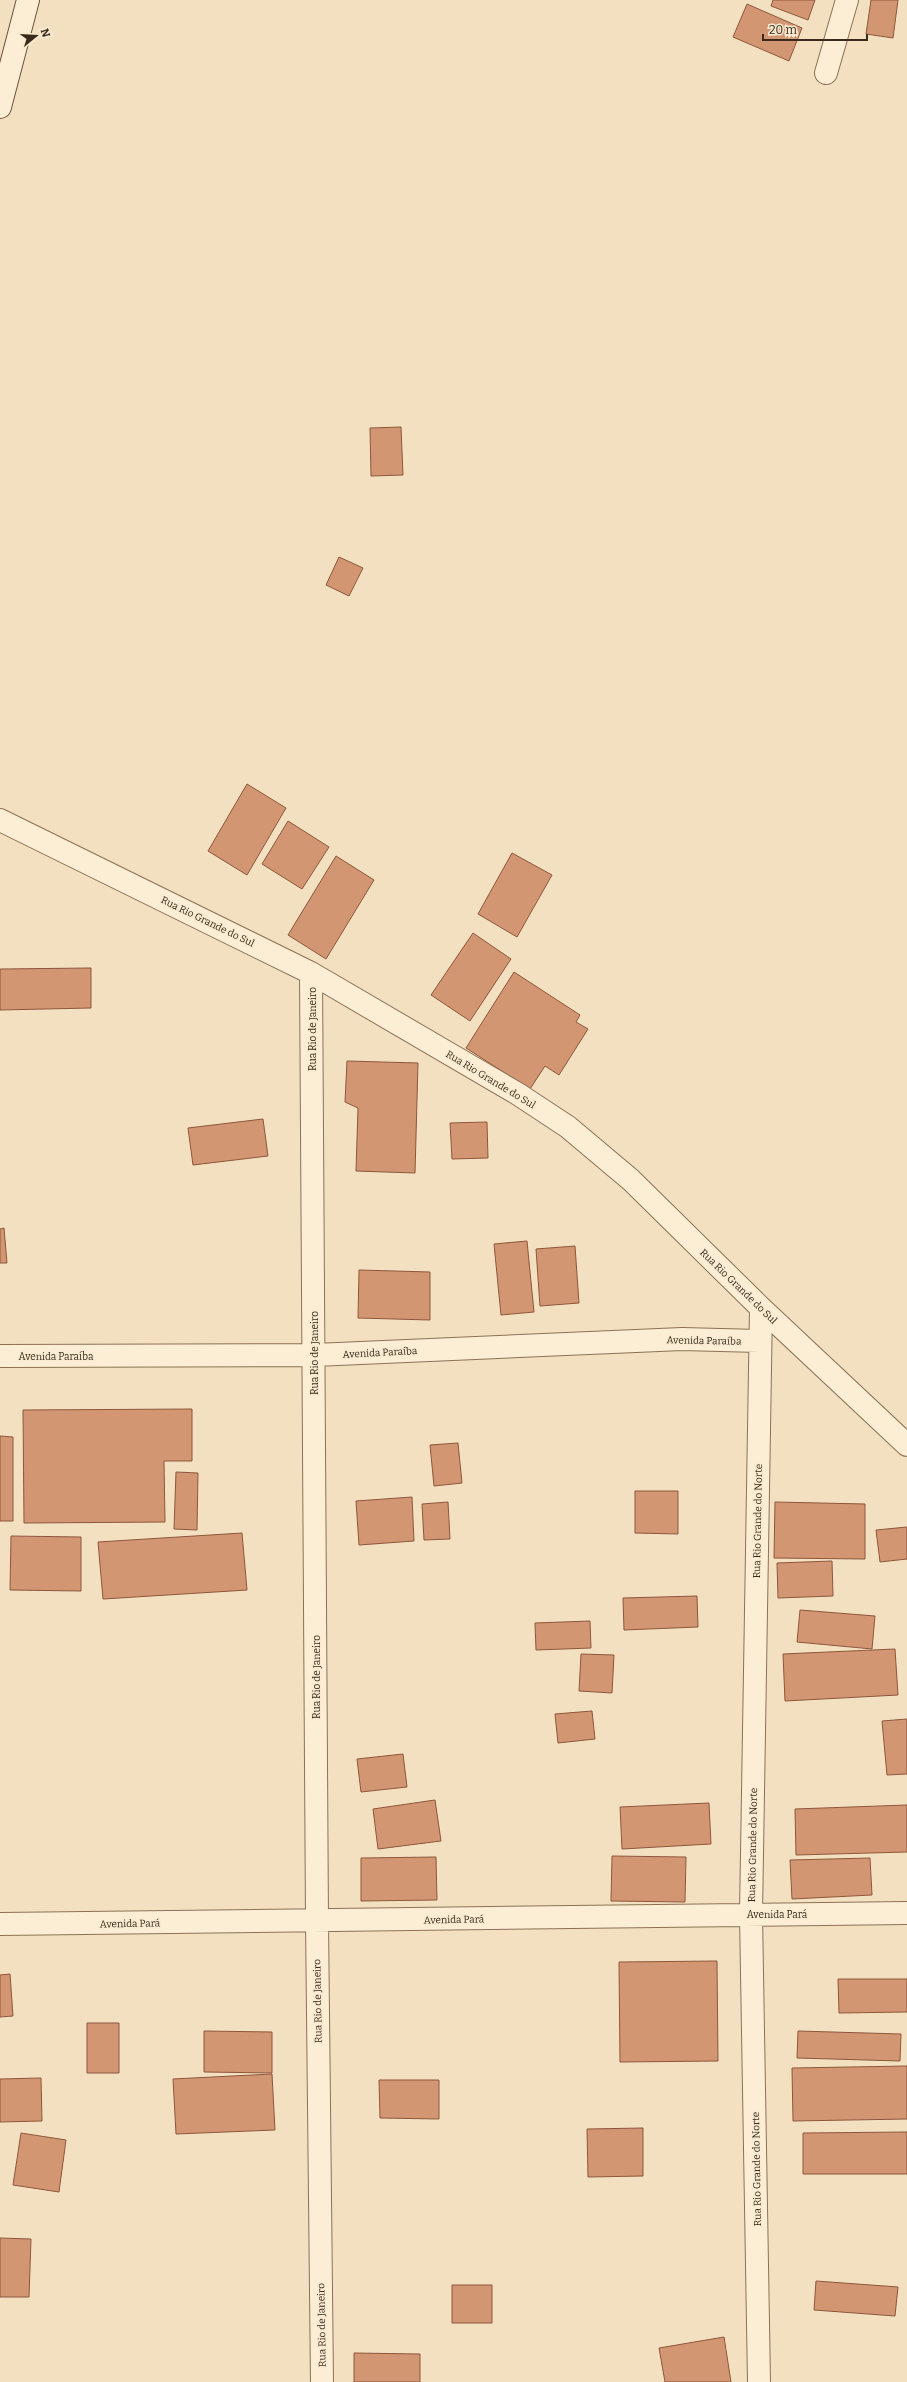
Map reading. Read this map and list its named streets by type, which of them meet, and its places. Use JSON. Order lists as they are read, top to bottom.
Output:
{
  "streets": {
    "street": [
      "Rua Rio Grande do Sul",
      "Rua Rio de Janeiro",
      "Avenida Paraíba",
      "Rua Rio Grande do Norte",
      "Avenida Pará"
    ]
  },
  "crossings": [
    ["Rua Rio Grande do Sul", "Rua Rio de Janeiro"],
    ["Rua Rio Grande do Sul", "Rua Rio Grande do Norte"],
    ["Rua Rio de Janeiro", "Avenida Paraíba"],
    ["Rua Rio de Janeiro", "Avenida Pará"],
    ["Avenida Paraíba", "Rua Rio Grande do Norte"],
    ["Rua Rio Grande do Norte", "Avenida Pará"]
  ],
  "scale_bar": "20 m",
  "north": "right"
}
